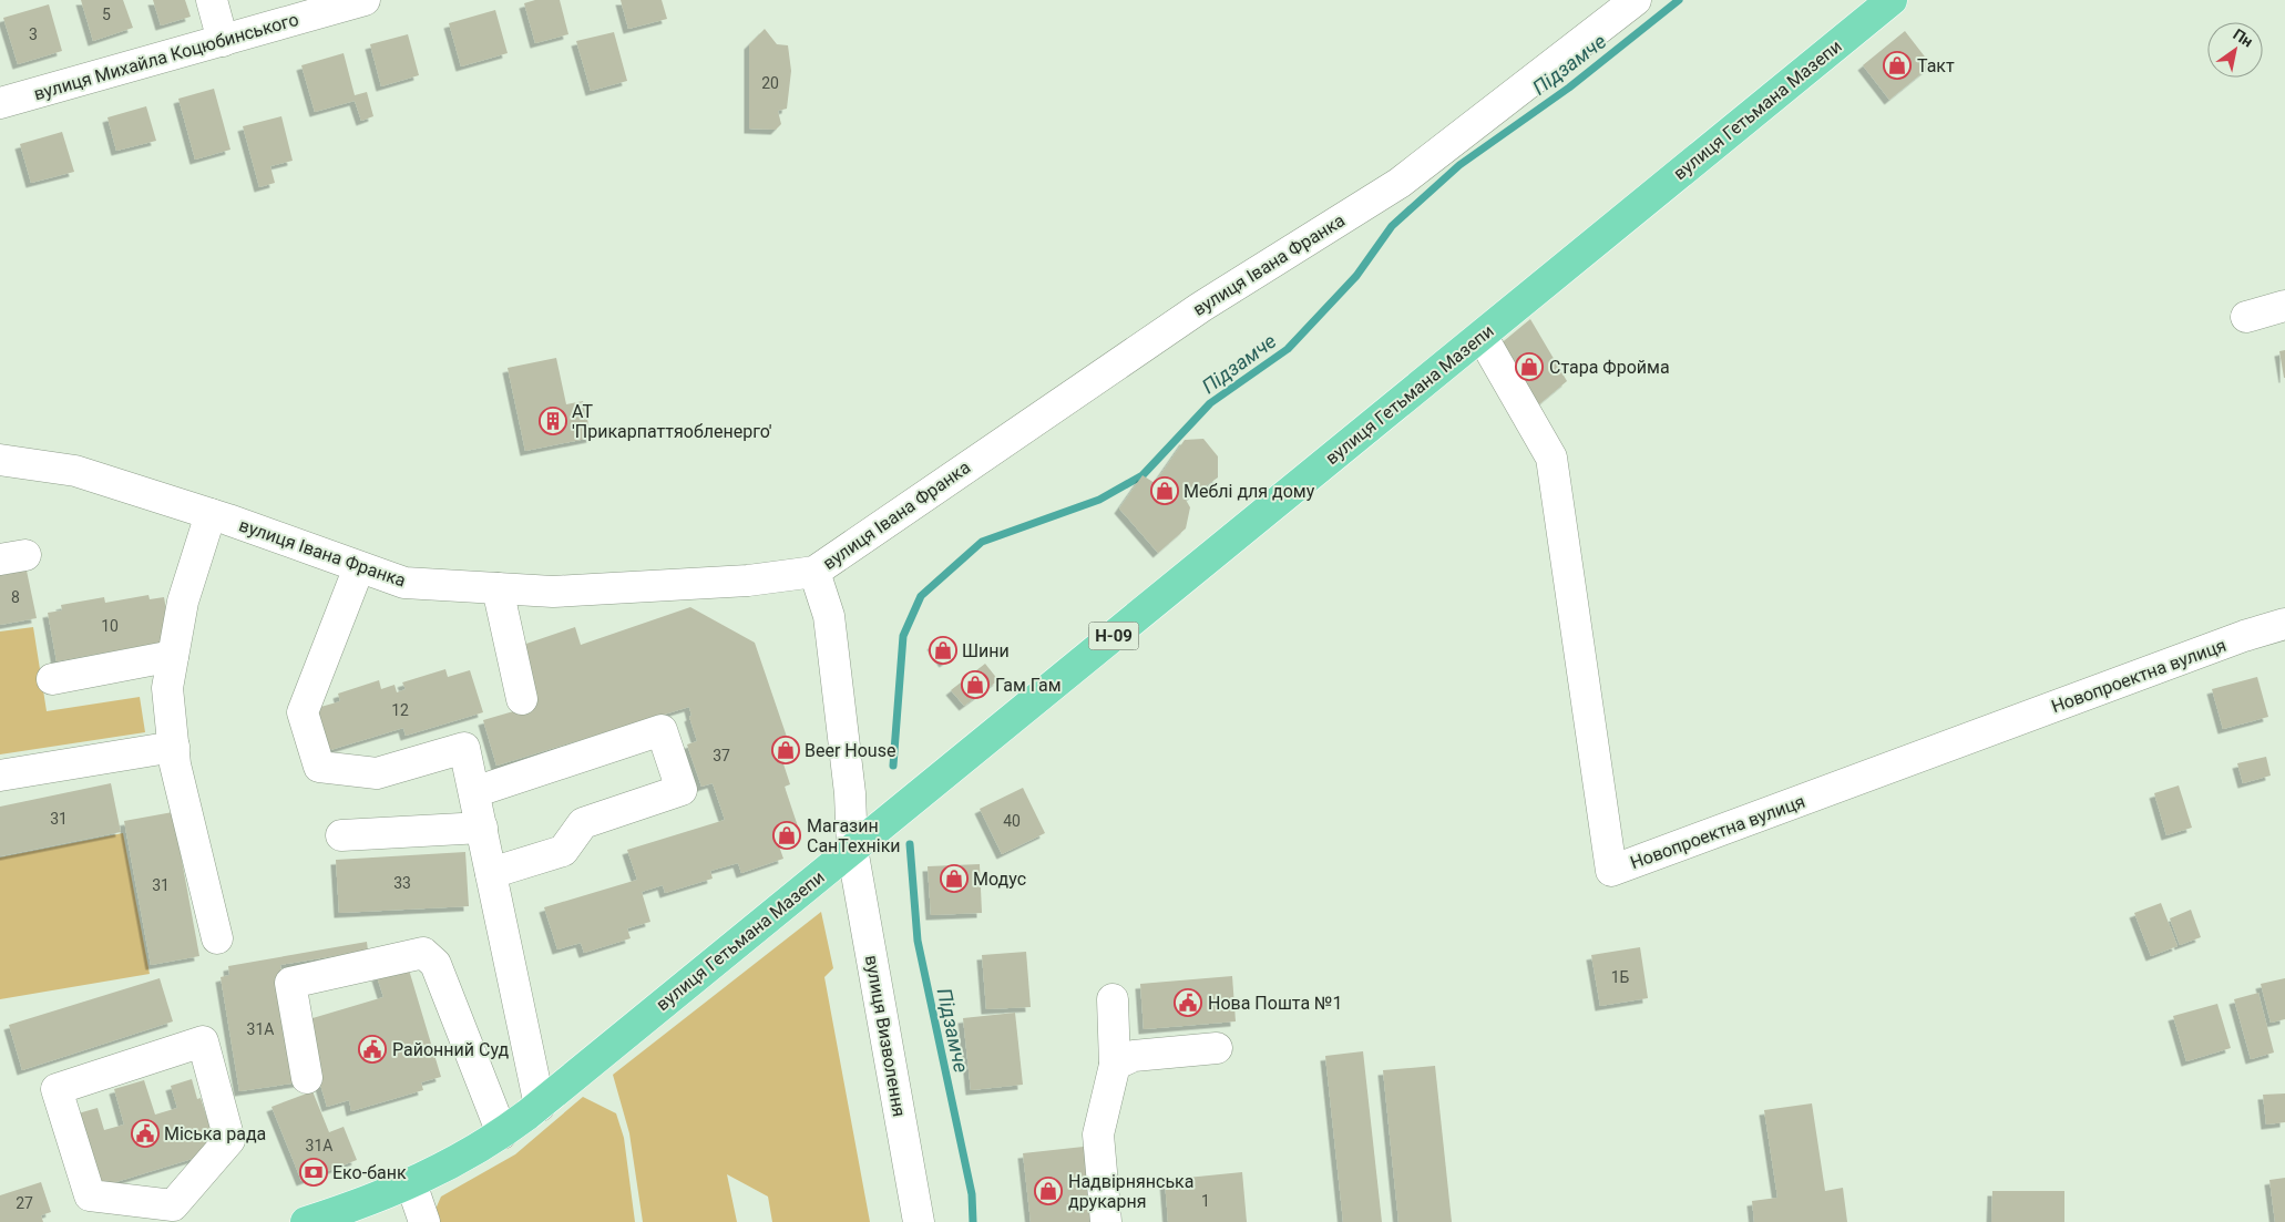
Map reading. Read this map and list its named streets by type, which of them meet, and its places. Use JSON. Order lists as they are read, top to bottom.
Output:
{
  "streets": {
    "main road": ["вулиця Гетьмана Мазепи", "Н-09"],
    "street": [
      "вулиця Михайла Коцюбинського",
      "вулиця Івана Франка",
      "Новопроектна вулиця",
      "вулиця Визволення"
    ]
  },
  "crossings": [
    ["вулиця Гетьмана Мазепи", "Новопроектна вулиця"],
    ["вулиця Гетьмана Мазепи", "вулиця Визволення"],
    ["вулиця Івана Франка", "вулиця Визволення"]
  ],
  "water": ["Підзамче"],
  "places": {
    "shop": [
      "Такт",
      "Стара Фройма",
      "Меблі для дому",
      "Шини",
      "Гам Гам",
      "Beer House",
      "Магазин СанТехніки",
      "Модус",
      "Надвірнянська друкарня"
    ],
    "building": ["АТ 'Прикарпаттяобленерго'"],
    "public building": ["Нова Пошта №1", "Районний Суд", "Міська рада"],
    "bank": ["Еко-банк"]
  },
  "house_numbers": [
    "5",
    "3",
    "20",
    "8",
    "10",
    "12",
    "37",
    "31",
    "40",
    "33",
    "31",
    "1Б",
    "31А",
    "31А",
    "1",
    "27"
  ],
  "north": "top right"
}
